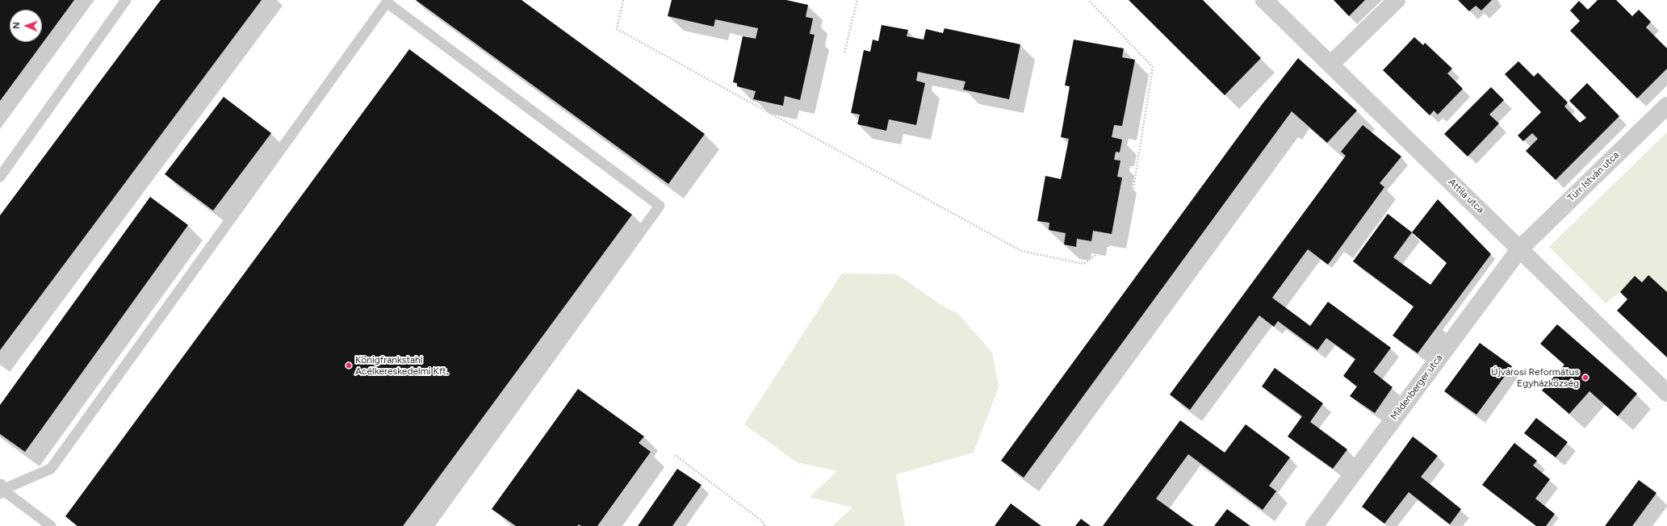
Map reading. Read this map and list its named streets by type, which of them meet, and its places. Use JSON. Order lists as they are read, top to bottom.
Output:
{
  "streets": {
    "street": ["Türr István utca", "Attila utca", "Mildenberger utca"]
  },
  "crossings": [
    ["Türr István utca", "Attila utca"],
    ["Türr István utca", "Mildenberger utca"],
    ["Attila utca", "Mildenberger utca"]
  ],
  "places": ["Königfrankstahl Acélkereskedelmi Kft.", "Újvárosi Református Egyházközség"],
  "north": "left"
}
